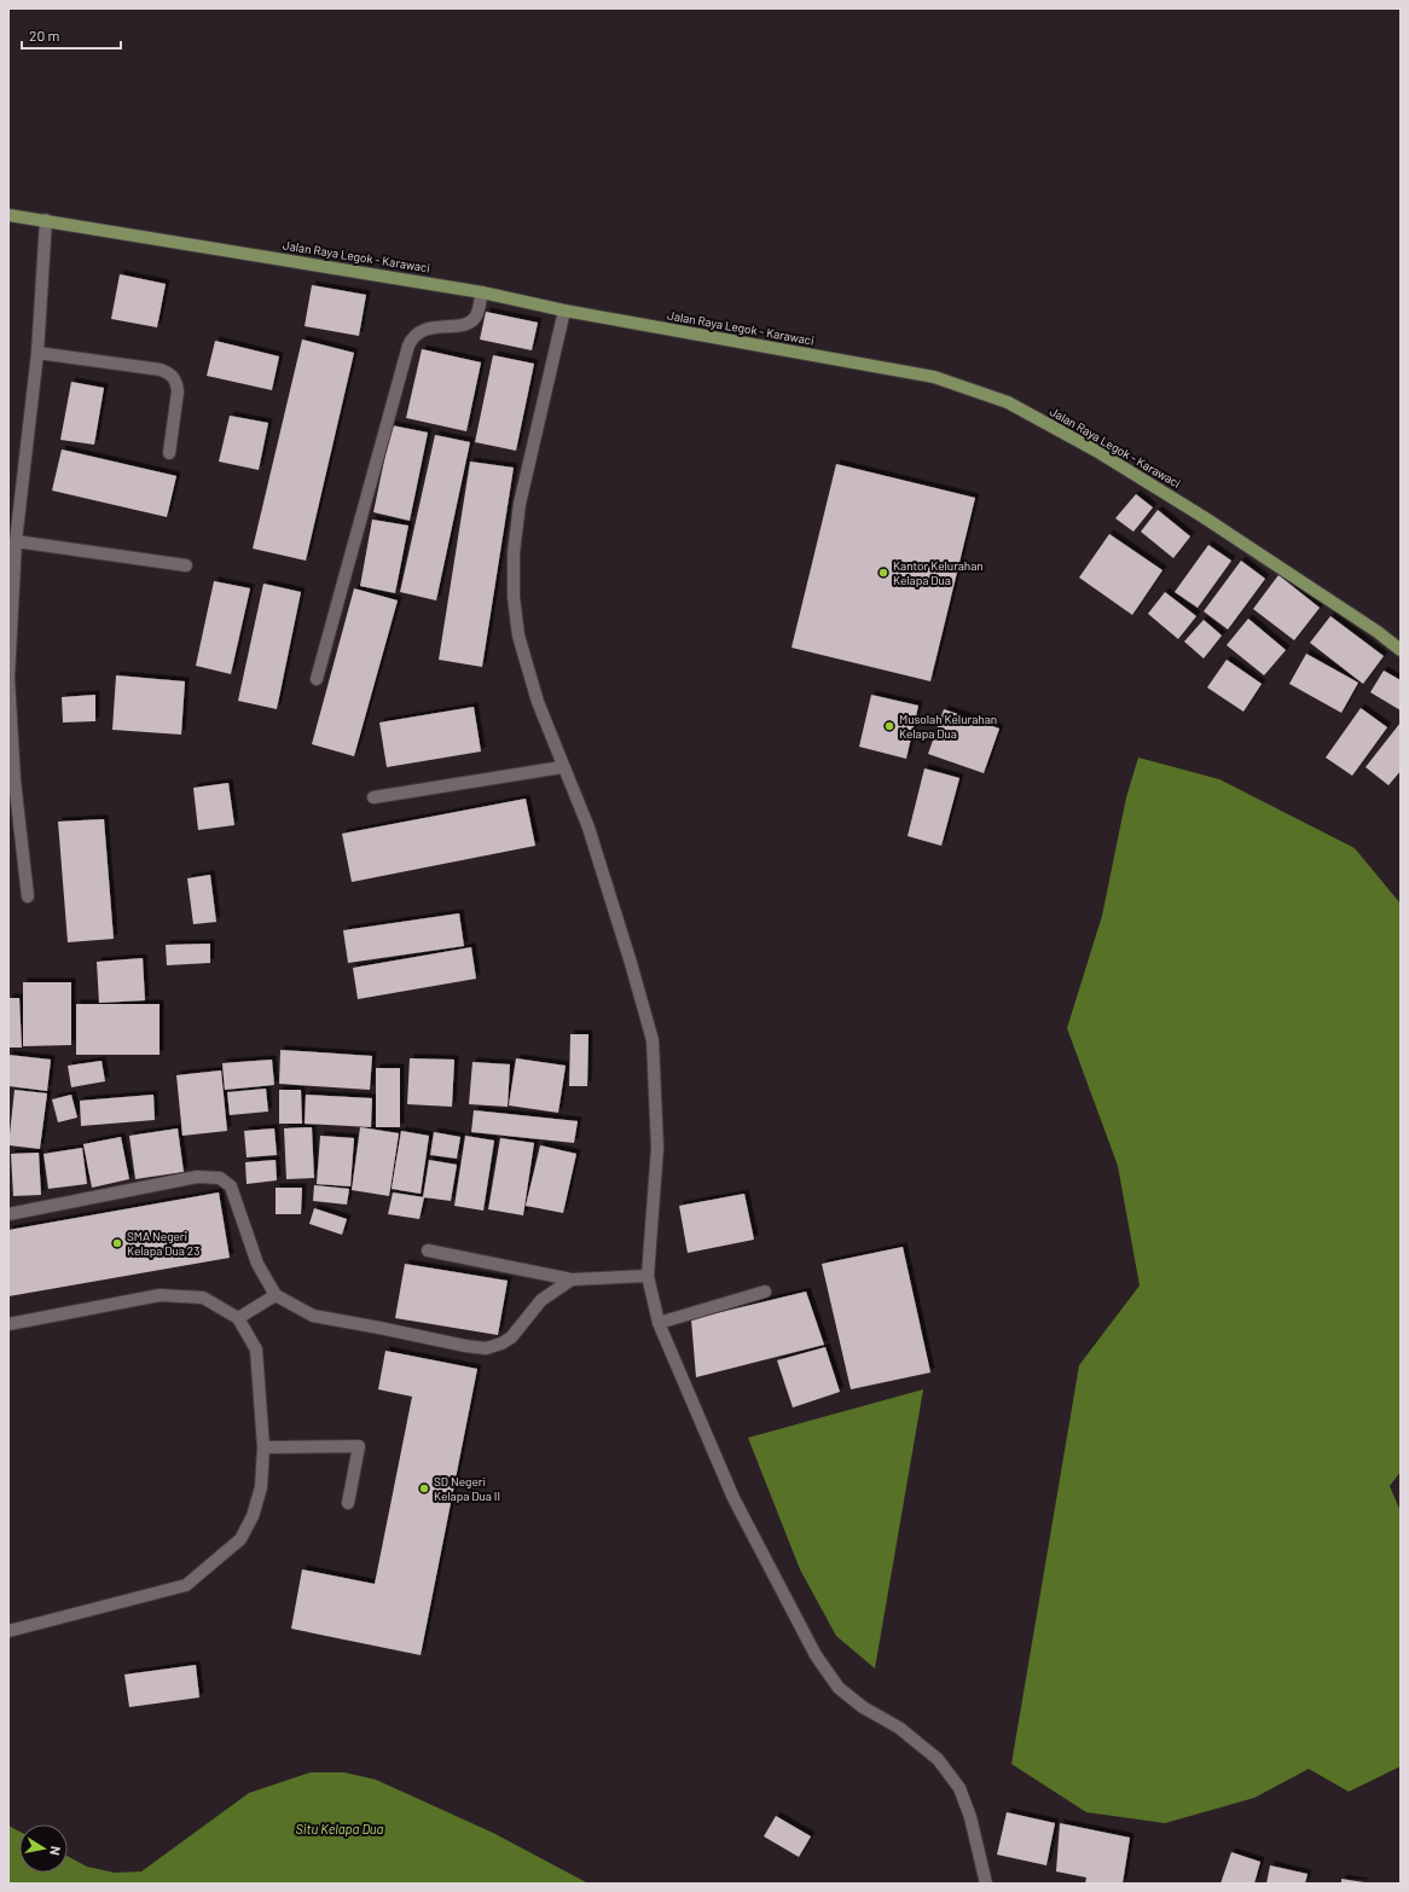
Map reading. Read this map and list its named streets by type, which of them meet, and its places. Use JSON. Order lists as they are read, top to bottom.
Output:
{
  "streets": {
    "main road": ["Jalan Raya Legok - Karawaci"]
  },
  "water": ["Situ Kelapa Dua"],
  "places": [
    "Kantor Kelurahan Kelapa Dua",
    "Musolah Kelurahan Kelapa Dua",
    "SMA Negeri Kelapa Dua 23",
    "SD Negeri Kelapa Dua II"
  ],
  "scale_bar": "20 m",
  "north": "right"
}
